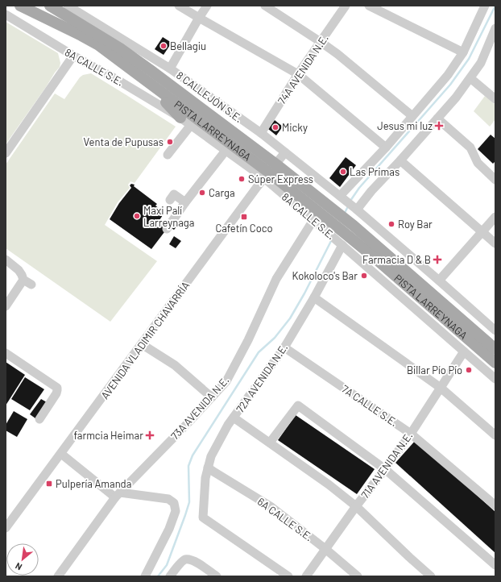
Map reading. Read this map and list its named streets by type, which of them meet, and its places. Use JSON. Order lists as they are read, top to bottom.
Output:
{
  "streets": {
    "main road": ["PISTA LARREYNAGA"],
    "street": [
      "8A CALLE S.E.",
      "74A AVENIDA N.E.",
      "8 CALLEJÓN S.E.",
      "AVENIDA VLADIMIR CHAVARRÍA",
      "72A AVENIDA N.E.",
      "7A CALLE S.E.",
      "73A AVENIDA N.E.",
      "71A AVENIDA N.E.",
      "6A CALLE S.E."
    ]
  },
  "crossings": [
    ["8A CALLE S.E.", "PISTA LARREYNAGA"],
    ["8A CALLE S.E.", "AVENIDA VLADIMIR CHAVARRÍA"],
    ["8A CALLE S.E.", "72A AVENIDA N.E."],
    ["8A CALLE S.E.", "73A AVENIDA N.E."],
    ["8A CALLE S.E.", "71A AVENIDA N.E."],
    ["74A AVENIDA N.E.", "8 CALLEJÓN S.E."],
    ["8 CALLEJÓN S.E.", "AVENIDA VLADIMIR CHAVARRÍA"],
    ["PISTA LARREYNAGA", "AVENIDA VLADIMIR CHAVARRÍA"],
    ["PISTA LARREYNAGA", "72A AVENIDA N.E."],
    ["72A AVENIDA N.E.", "7A CALLE S.E."],
    ["72A AVENIDA N.E.", "6A CALLE S.E."],
    ["7A CALLE S.E.", "71A AVENIDA N.E."],
    ["71A AVENIDA N.E.", "6A CALLE S.E."]
  ],
  "places": {
    "other": [
      "Bellagiu",
      "Micky",
      "Venta de Pupusas",
      "Las Primas",
      "Súper Express",
      "Carga",
      "Maxi Palí Larreynaga",
      "Roy Bar",
      "Kokoloco's Bar",
      "Billar Pío Pío"
    ],
    "health": ["Jesus mi luz", "Farmacia D & B", "farmcia Heimar"],
    "transit": ["Cafetín Coco", "Pulpería Amanda"]
  },
  "north": "bottom left"
}
